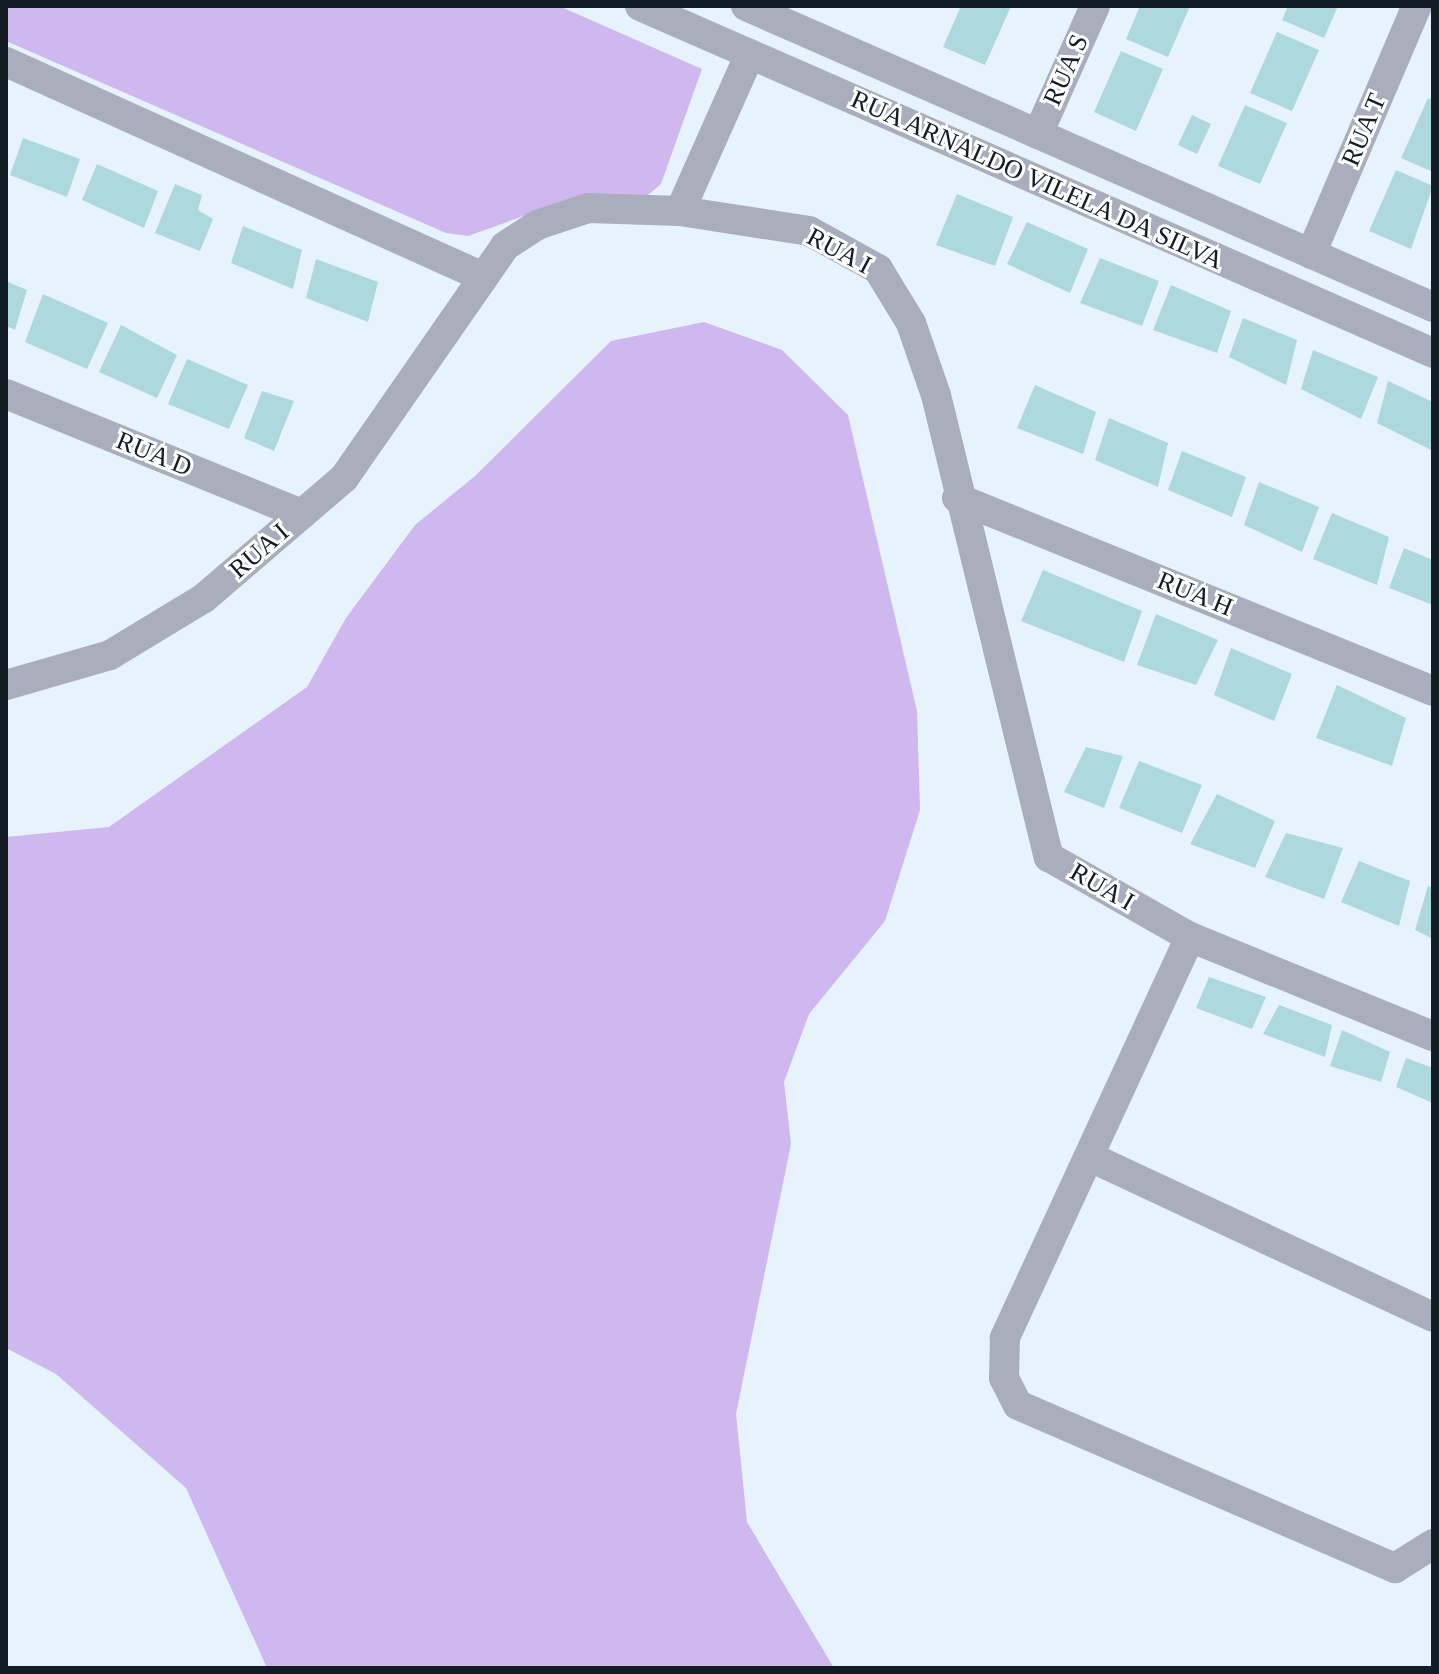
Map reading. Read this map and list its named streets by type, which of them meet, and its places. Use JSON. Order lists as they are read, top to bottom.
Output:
{
  "streets": {
    "street": [
      "RUA S",
      "RUA T",
      "RUA ARNALDO VILELA DA SILVA",
      "RUA I",
      "RUA D",
      "RUA H"
    ]
  },
  "crossings": [
    ["RUA S", "RUA ARNALDO VILELA DA SILVA"],
    ["RUA T", "RUA ARNALDO VILELA DA SILVA"],
    ["RUA I", "RUA D"],
    ["RUA I", "RUA H"]
  ]
}
